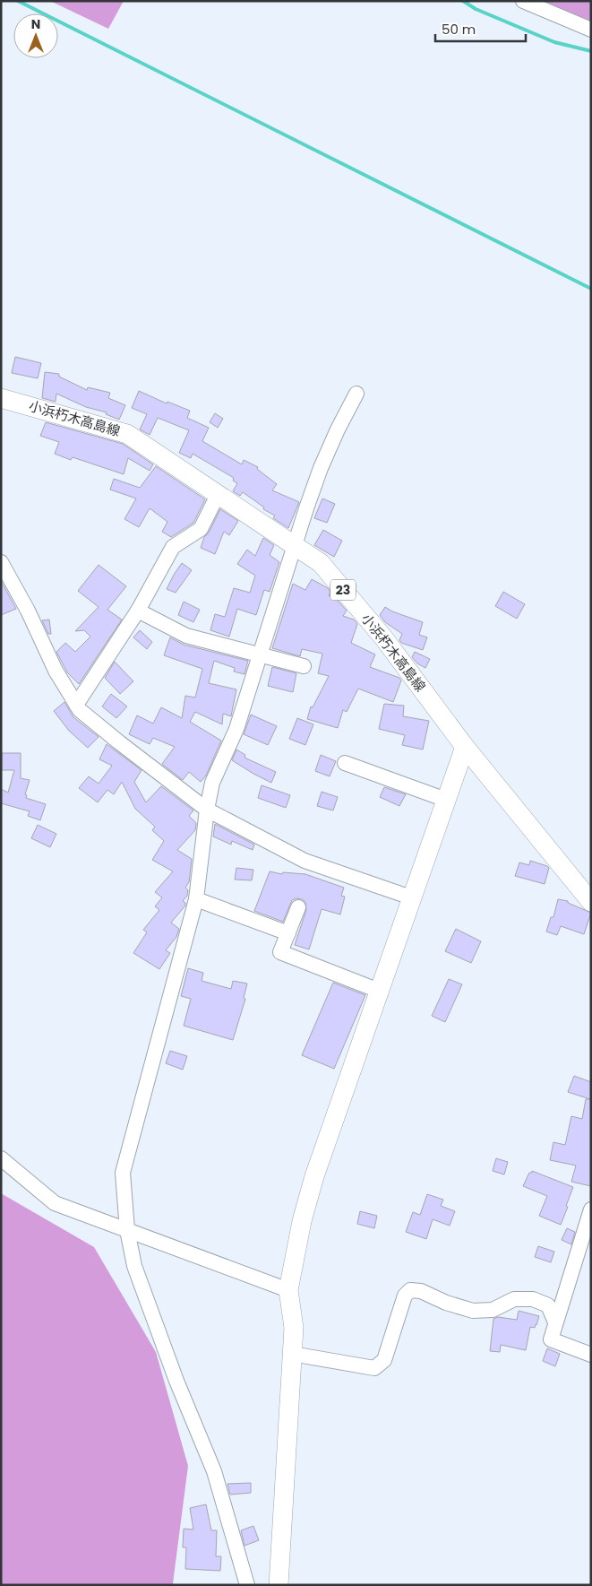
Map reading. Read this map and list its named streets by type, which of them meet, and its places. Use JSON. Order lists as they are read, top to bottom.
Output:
{
  "streets": {
    "main road": ["小浜朽木高島線", "23"]
  },
  "scale_bar": "50 m",
  "north": "top"
}
